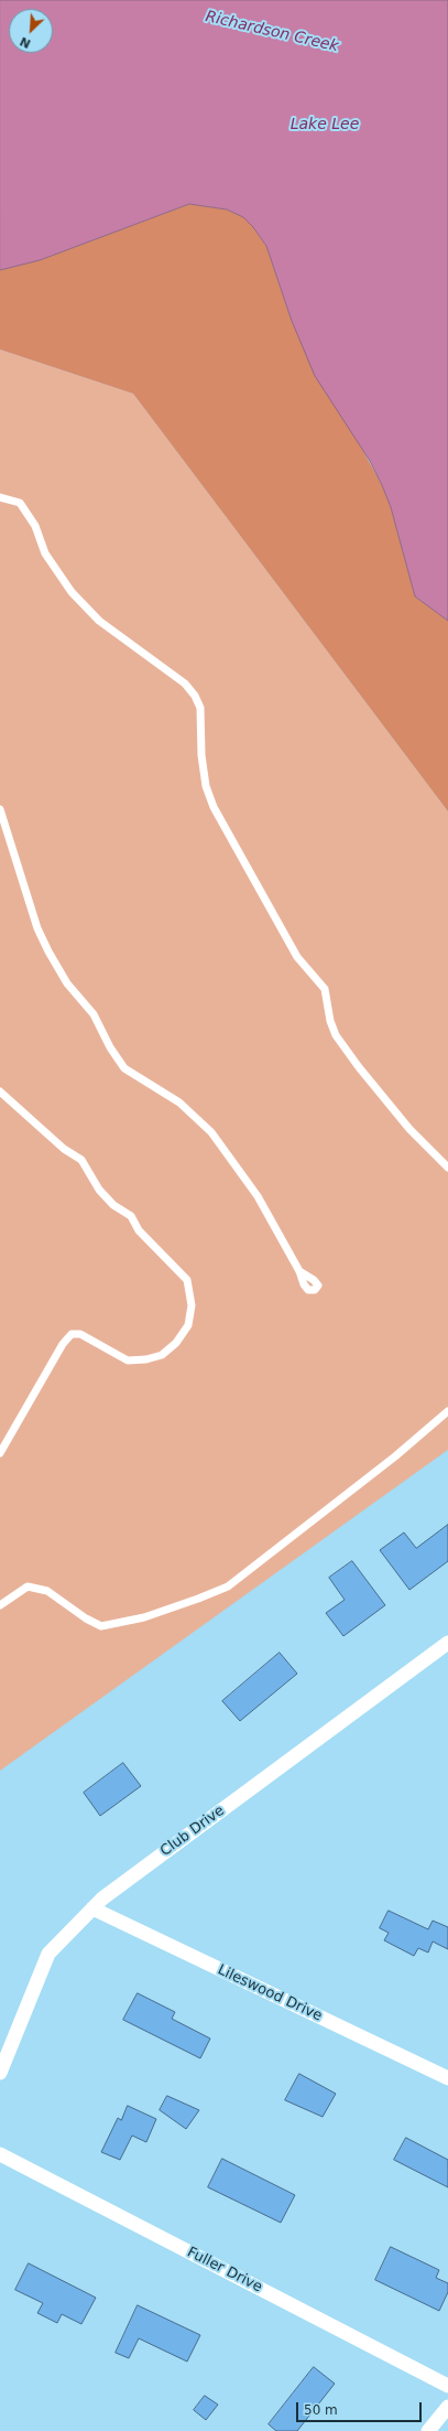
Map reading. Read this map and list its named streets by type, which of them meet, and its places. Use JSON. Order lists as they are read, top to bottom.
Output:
{
  "streets": {
    "street": ["Club Drive", "Lileswood Drive", "Fuller Drive"]
  },
  "crossings": [
    ["Club Drive", "Lileswood Drive"]
  ],
  "water": ["Richardson Creek", "Lake Lee"],
  "scale_bar": "50 m",
  "north": "bottom left"
}
